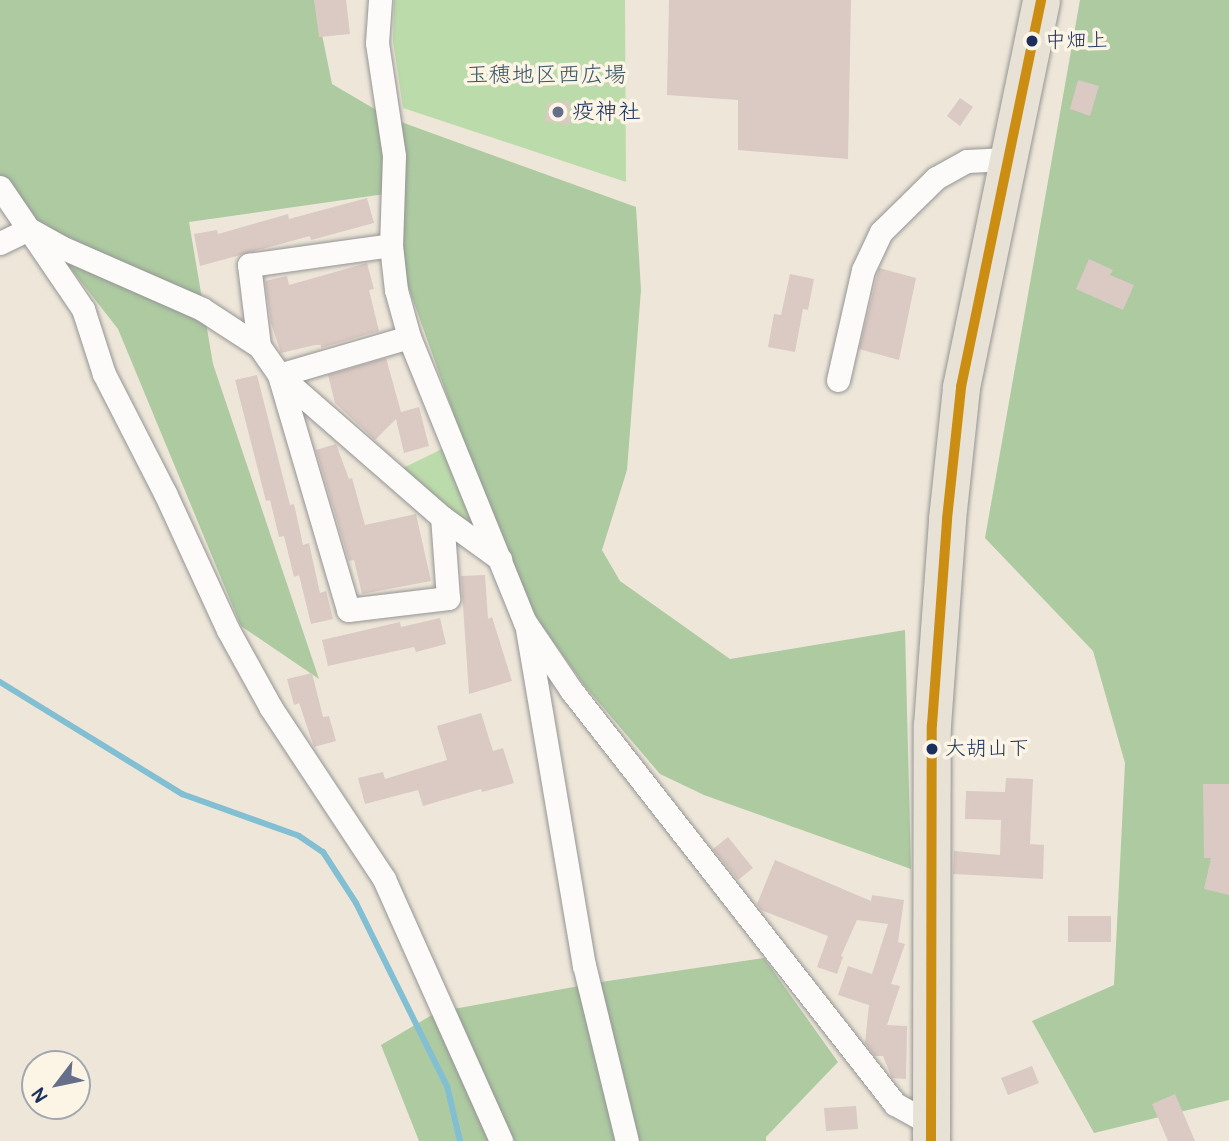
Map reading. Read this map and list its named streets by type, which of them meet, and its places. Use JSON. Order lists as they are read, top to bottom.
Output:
{
  "parks": ["玉穂地区西広場"],
  "places": ["中畑上", "疫神社", "大胡山下"],
  "north": "bottom left"
}
